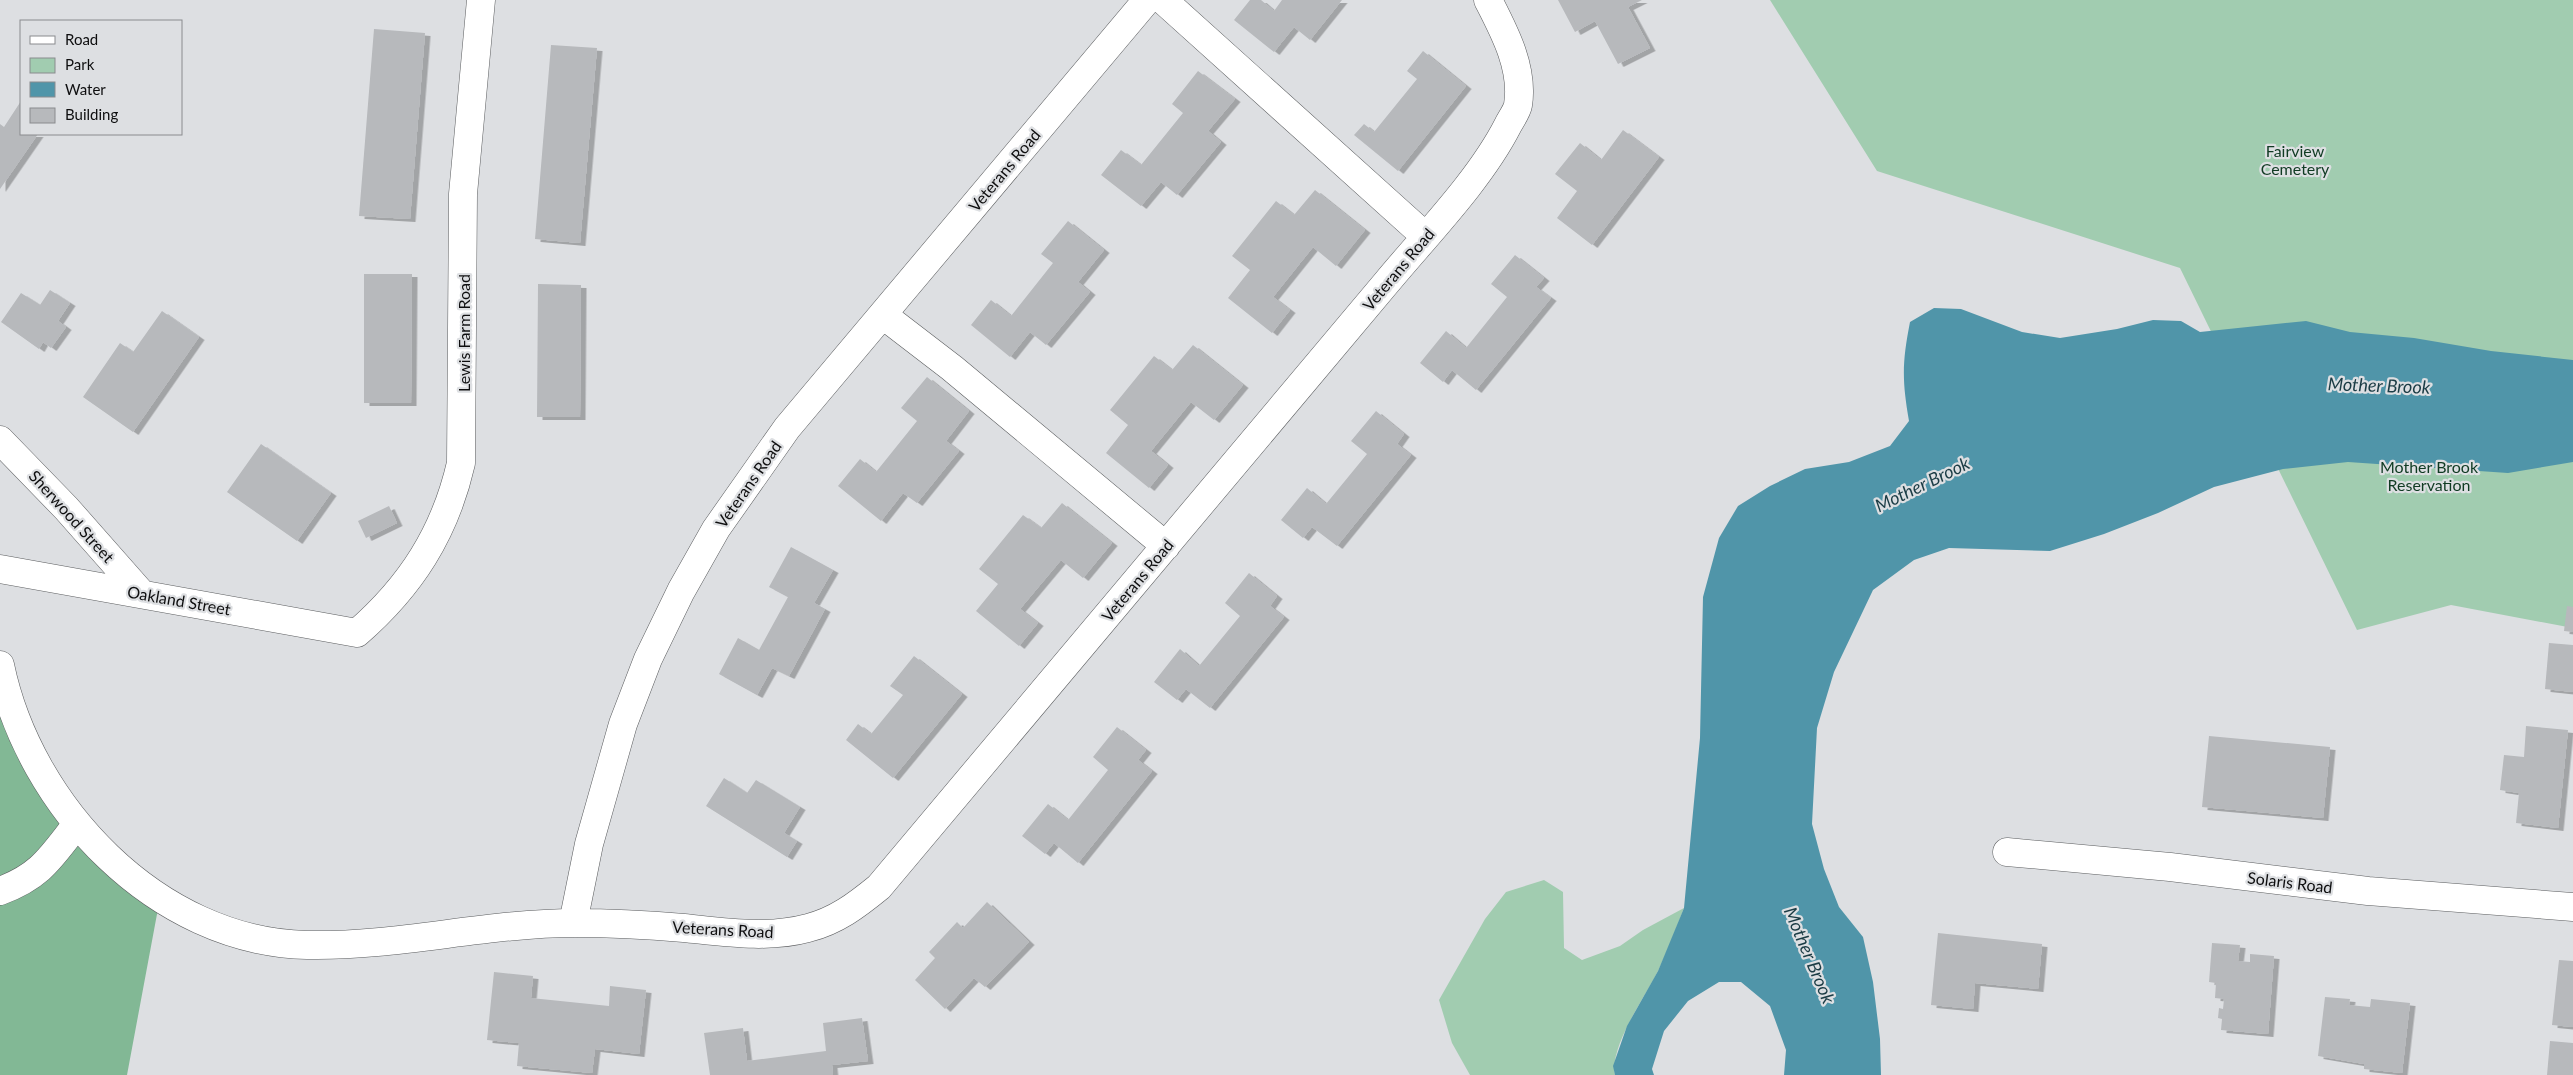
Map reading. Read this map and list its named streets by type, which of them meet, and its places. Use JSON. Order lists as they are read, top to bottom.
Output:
{
  "streets": {
    "street": [
      "Veterans Road",
      "Lewis Farm Road",
      "Sherwood Street",
      "Oakland Street",
      "Solaris Road"
    ]
  },
  "crossings": [
    ["Lewis Farm Road", "Oakland Street"],
    ["Sherwood Street", "Oakland Street"]
  ],
  "water": ["Mother Brook"],
  "parks": ["Fairview Cemetery", "Mother Brook Reservation"],
  "legend": [
    "Road",
    "Park",
    "Water",
    "Building"
  ]
}
